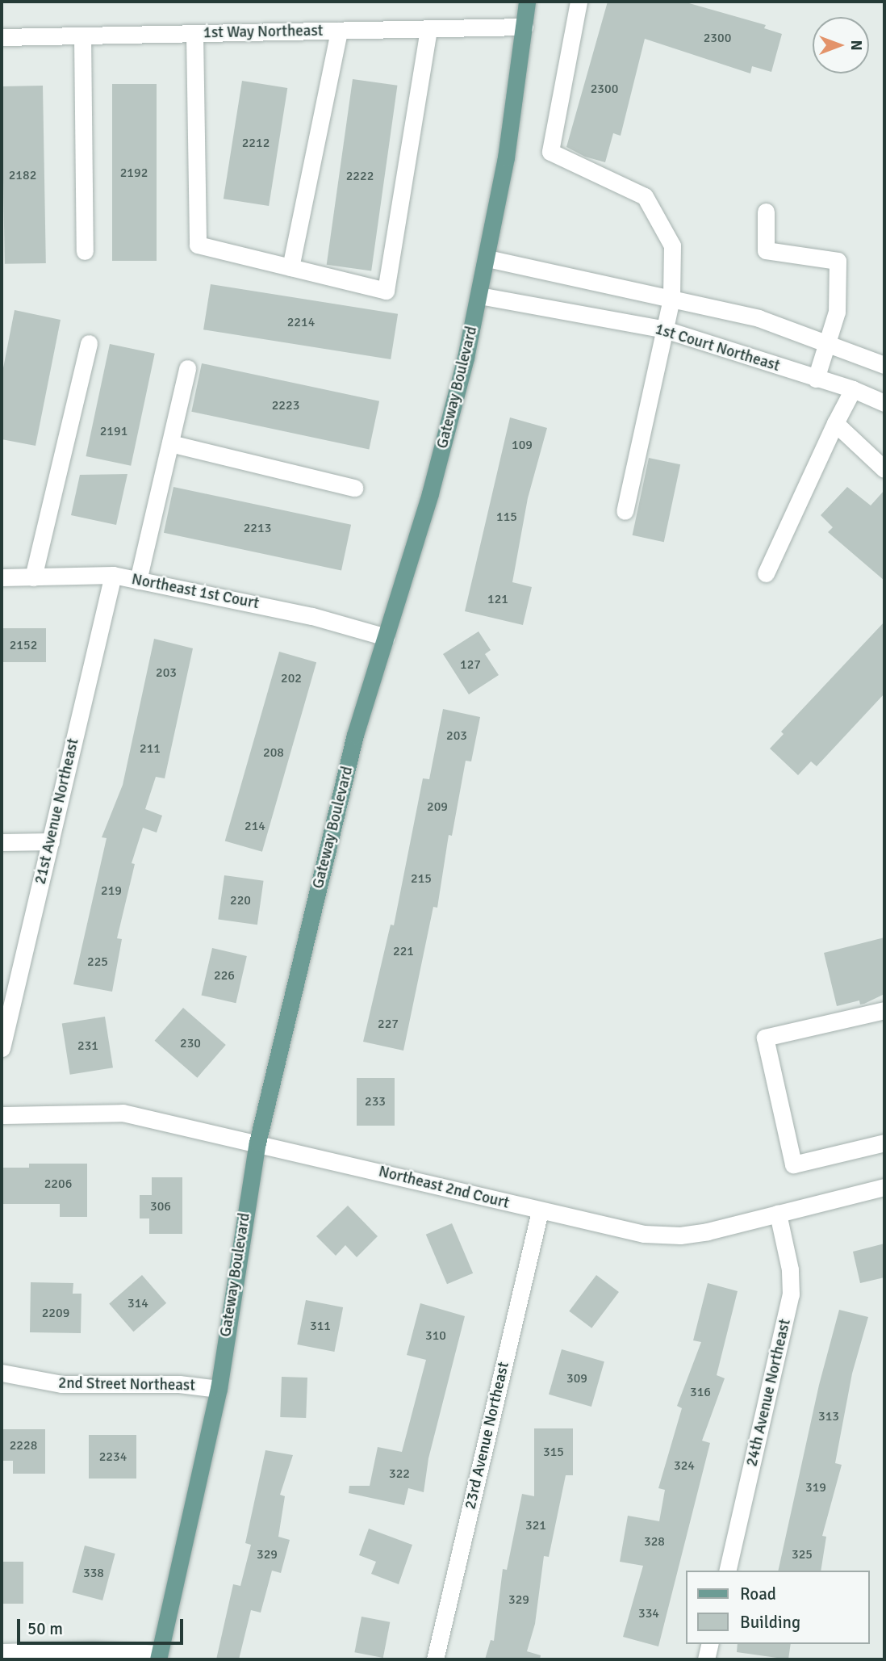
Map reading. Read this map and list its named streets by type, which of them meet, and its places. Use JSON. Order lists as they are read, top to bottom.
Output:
{
  "streets": {
    "main road": ["Gateway Boulevard"],
    "street": [
      "1st Way Northeast",
      "1st Court Northeast",
      "Northeast 1st Court",
      "21st Avenue Northeast",
      "Northeast 2nd Court",
      "2nd Street Northeast",
      "24th Avenue Northeast",
      "23rd Avenue Northeast"
    ]
  },
  "crossings": [
    ["1st Way Northeast", "Gateway Boulevard"],
    ["1st Court Northeast", "Gateway Boulevard"],
    ["Gateway Boulevard", "Northeast 1st Court"],
    ["Gateway Boulevard", "Northeast 2nd Court"],
    ["Gateway Boulevard", "2nd Street Northeast"],
    ["Northeast 1st Court", "21st Avenue Northeast"],
    ["Northeast 2nd Court", "24th Avenue Northeast"],
    ["Northeast 2nd Court", "23rd Avenue Northeast"]
  ],
  "house_numbers": [
    "2300",
    "2300",
    "2212",
    "2192",
    "2182",
    "2222",
    "2214",
    "2223",
    "2191",
    "109",
    "115",
    "2213",
    "121",
    "2152",
    "127",
    "203",
    "202",
    "203",
    "211",
    "208",
    "209",
    "214",
    "215",
    "219",
    "220",
    "221",
    "225",
    "226",
    "227",
    "230",
    "231",
    "233",
    "2206",
    "306",
    "314",
    "2209",
    "311",
    "310",
    "309",
    "316",
    "313",
    "2228",
    "315",
    "2234",
    "324",
    "322",
    "319",
    "321",
    "328",
    "329",
    "325",
    "338",
    "329",
    "334"
  ],
  "legend": ["Road", "Building"],
  "scale_bar": "50 m",
  "north": "right"
}
